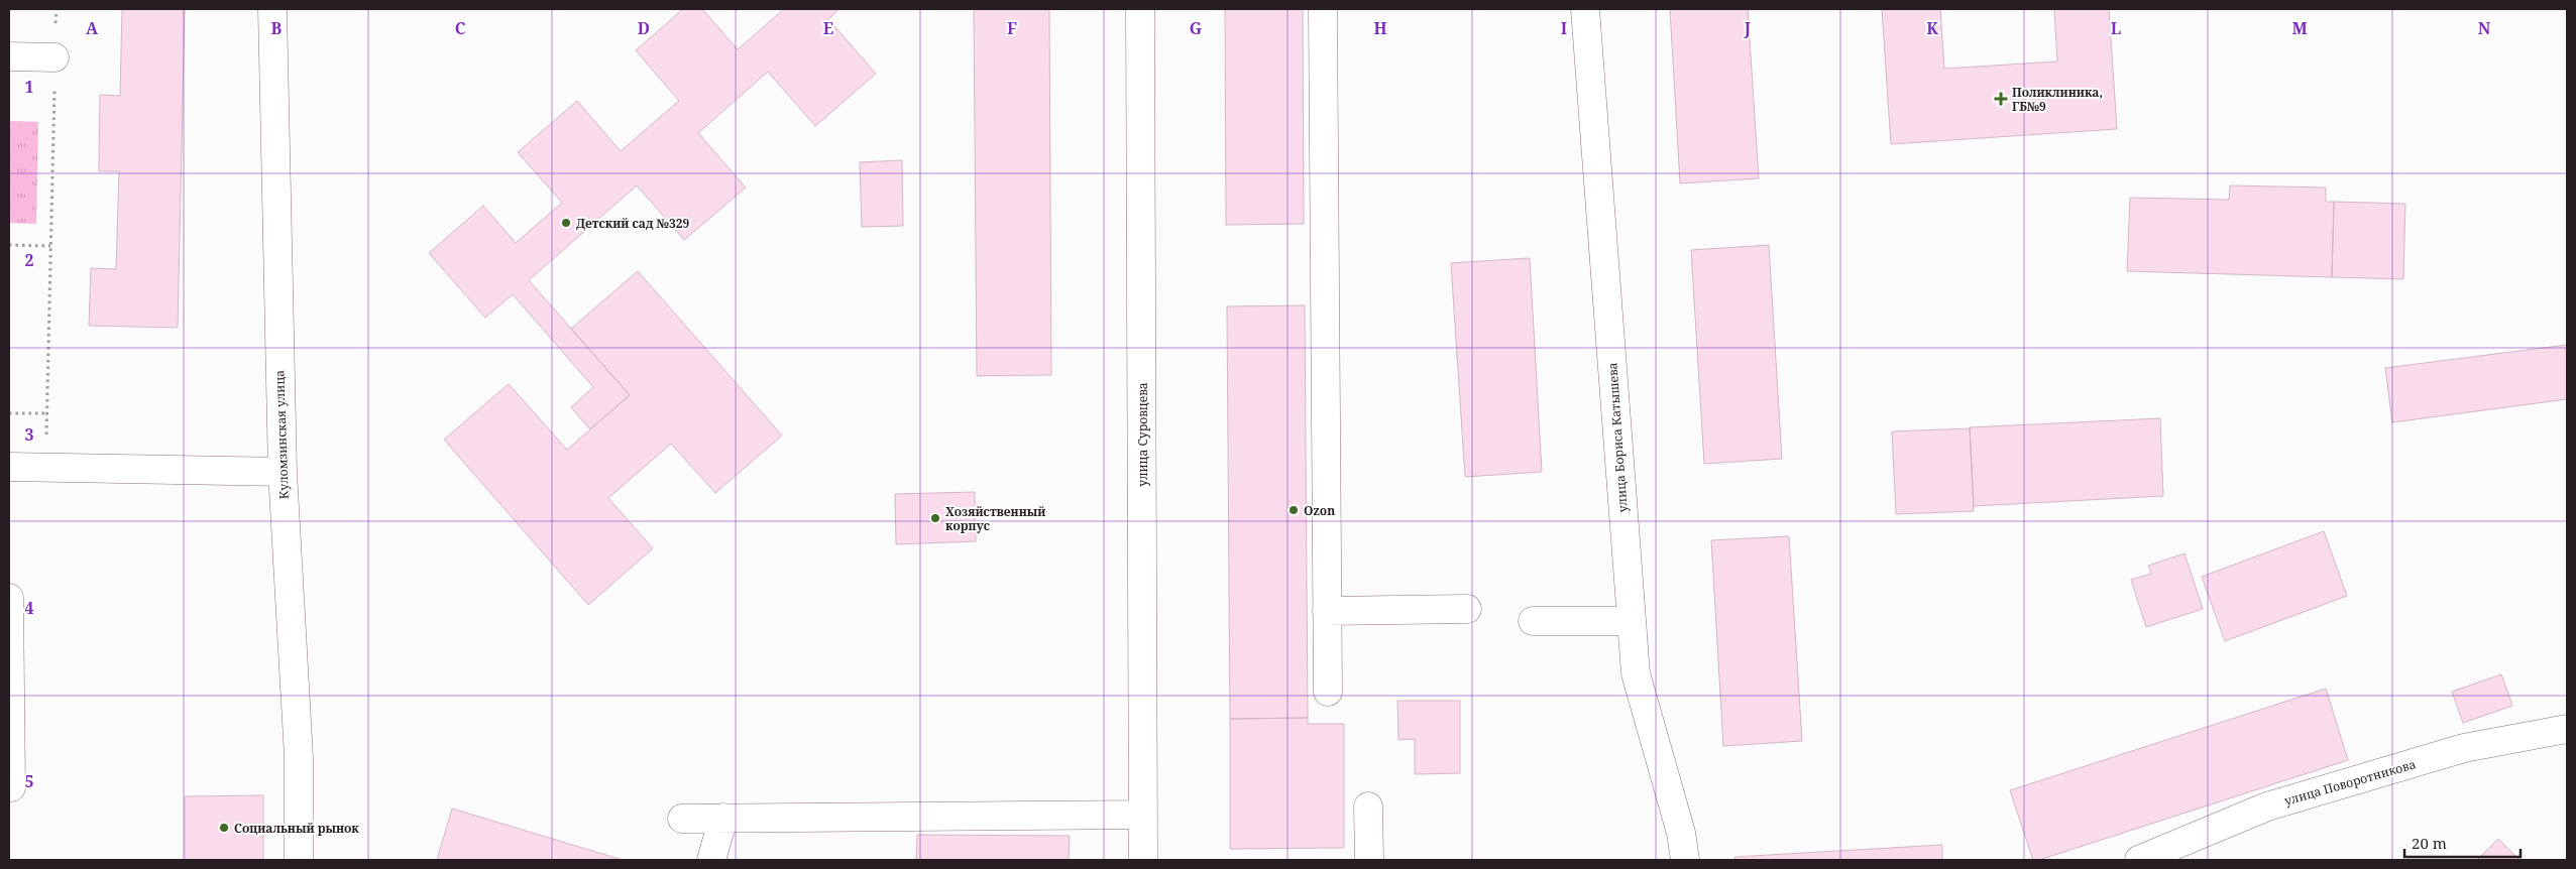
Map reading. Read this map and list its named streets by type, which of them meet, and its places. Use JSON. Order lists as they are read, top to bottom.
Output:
{
  "streets": {
    "street": [
      "Куломзинская улица",
      "улица Суровцева",
      "улица Бориса Катышева",
      "улица Поворотникова"
    ]
  },
  "places": {
    "health": ["Поликлиника, ГБ№9"],
    "other": [
      "Детский сад №329",
      "Ozon",
      "Хозяйственный корпус",
      "Социальный рынок"
    ]
  },
  "scale_bar": "20 m",
  "grid": {
    "columns": [
      "A",
      "B",
      "C",
      "D",
      "E",
      "F",
      "G",
      "H",
      "I",
      "J",
      "K",
      "L",
      "M",
      "N"
    ],
    "rows": [
      "1",
      "2",
      "3",
      "4",
      "5"
    ]
  }
}
